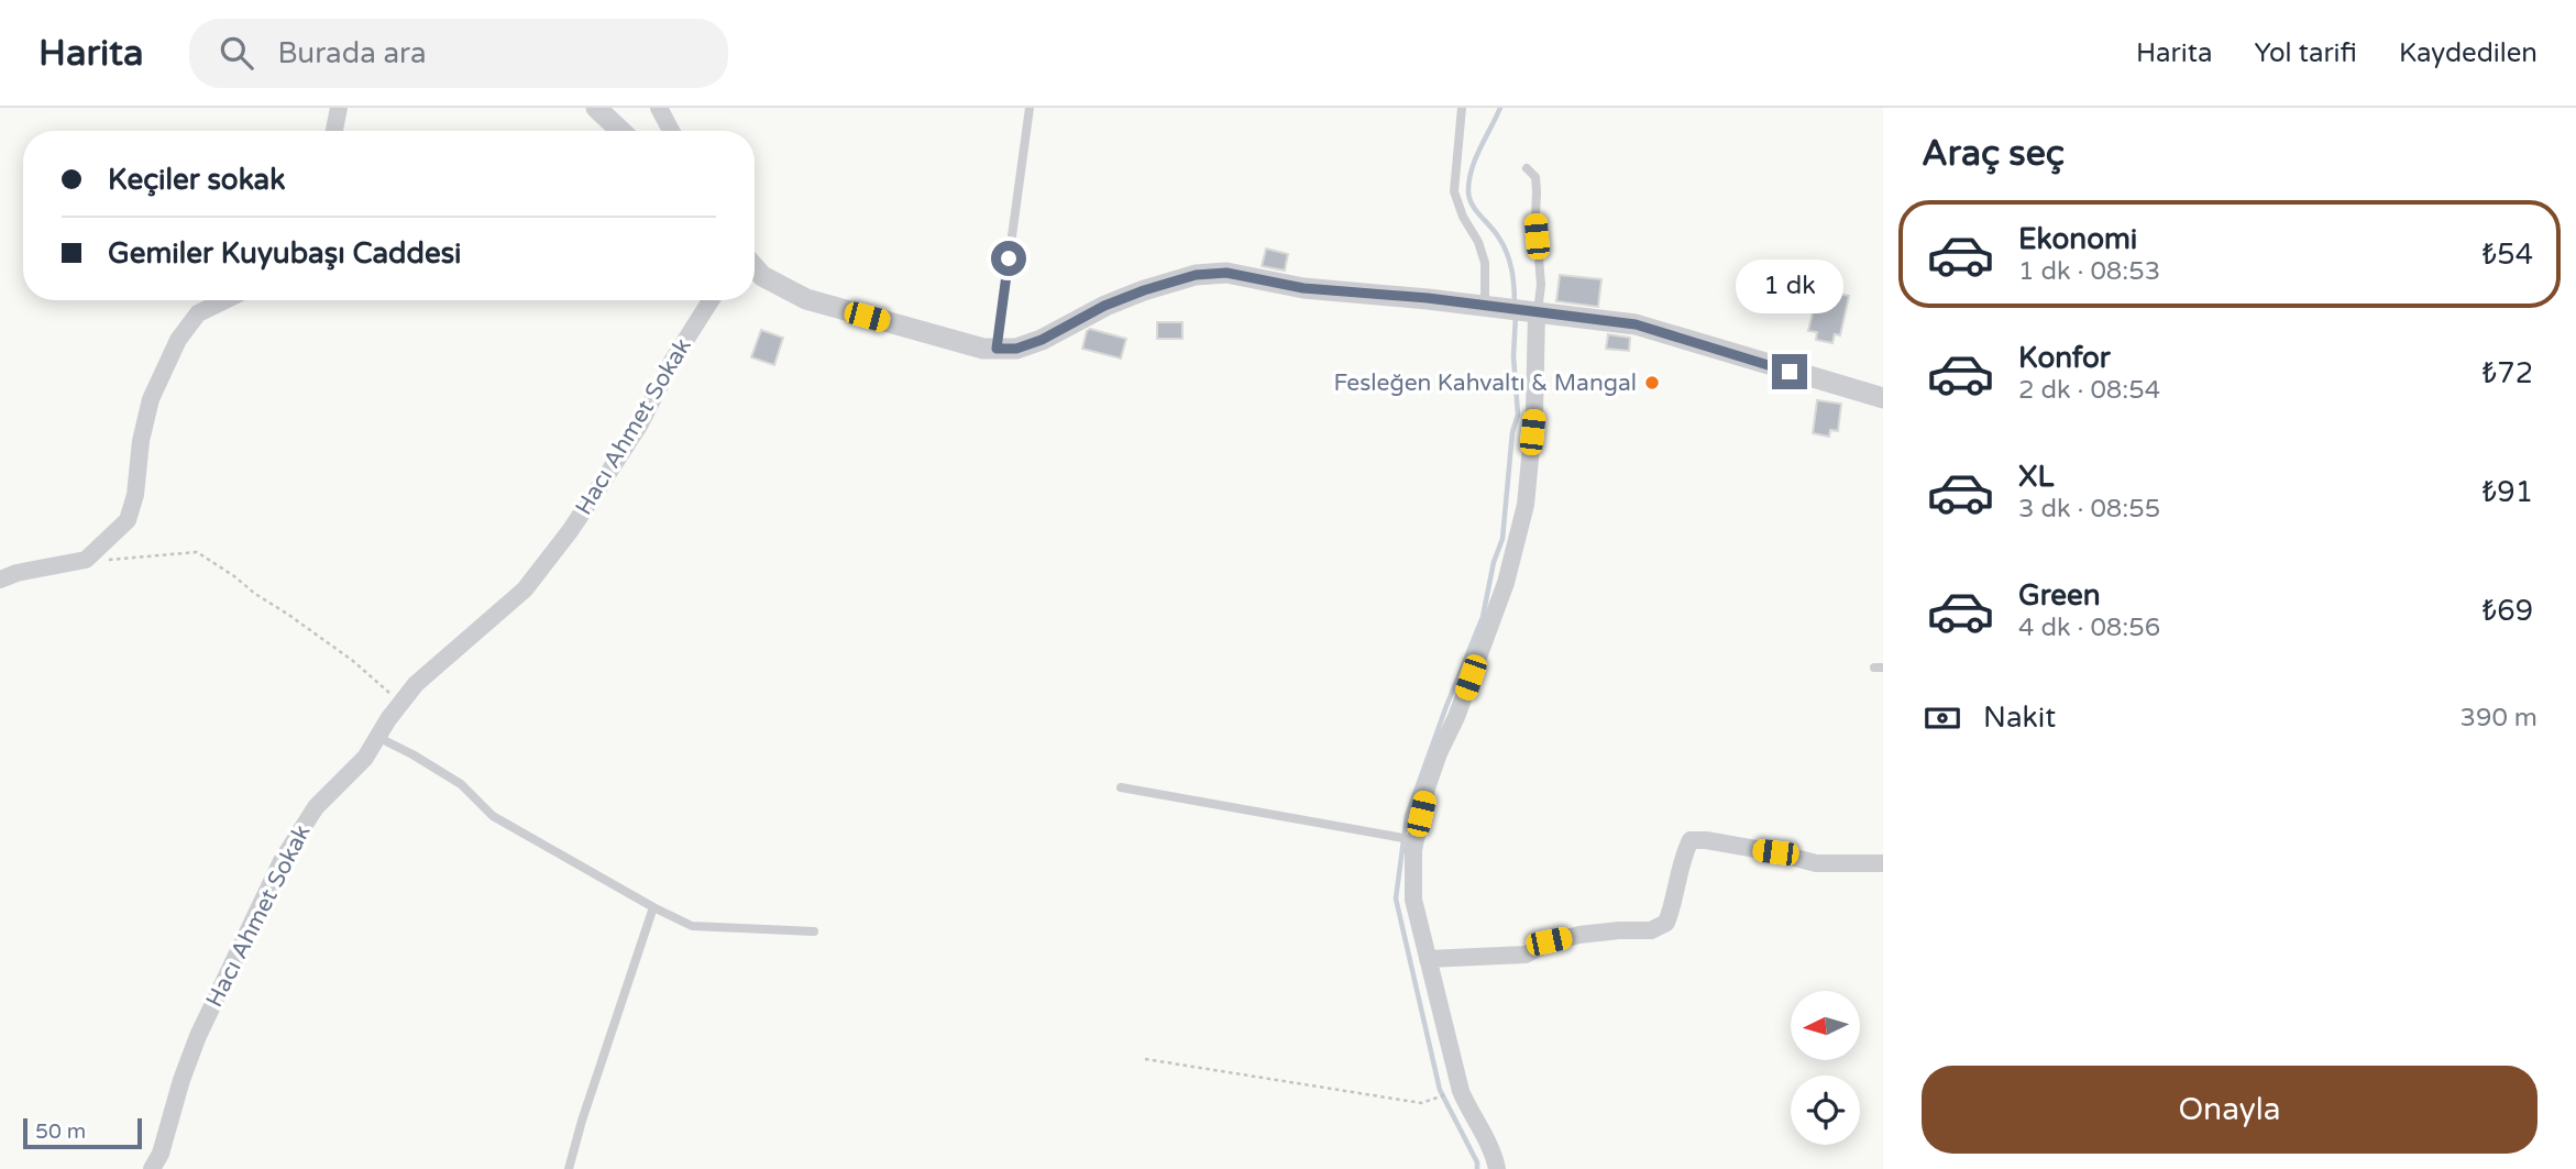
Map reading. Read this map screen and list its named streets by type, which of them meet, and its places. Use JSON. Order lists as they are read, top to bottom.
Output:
{
  "streets": {
    "street": ["Hacı Ahmet Sokak"]
  },
  "places": ["Fesleğen Kahvaltı & Mangal"],
  "scale_bar": "50 m",
  "north": "left",
  "page": {
    "header": "Harita",
    "search": "Burada ara",
    "nav": ["Harita", "Yol tarifi", "Kaydedilen"],
    "heading": "Araç seç",
    "banner": ["Keçiler sokak", "Gemiler Kuyubaşı Caddesi"],
    "list": [
      {
        "name": "Ekonomi",
        "note": "1 dk · 08:53",
        "value": "₺54"
      },
      {
        "name": "Konfor",
        "note": "2 dk · 08:54",
        "value": "₺72"
      },
      {
        "name": "XL",
        "note": "3 dk · 08:55",
        "value": "₺91"
      },
      {
        "name": "Green",
        "note": "4 dk · 08:56",
        "value": "₺69"
      }
    ],
    "bubble": "1 dk",
    "pay": ["Nakit", "390 m"],
    "buttons": "Onayla",
    "scale": "50 m"
  }
}
